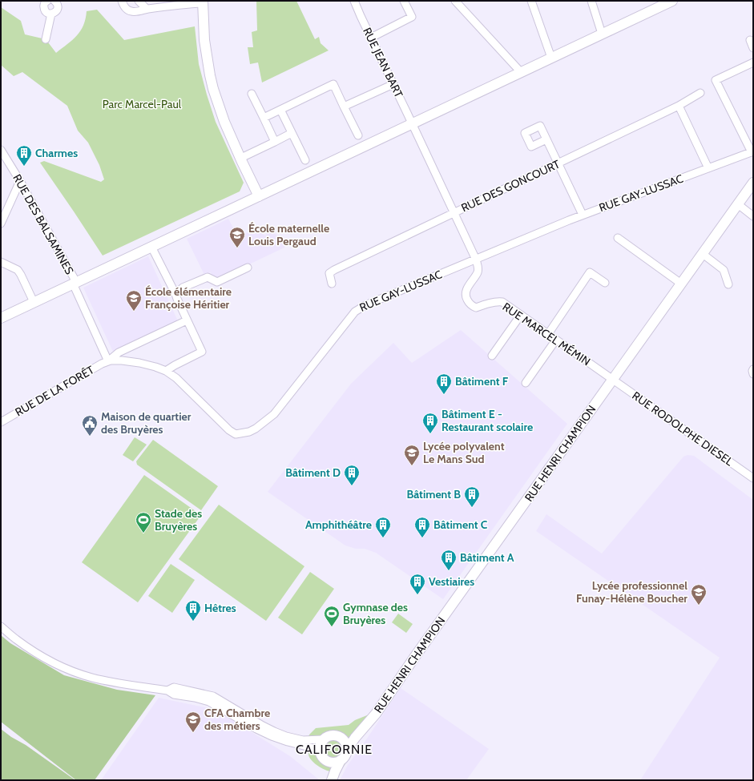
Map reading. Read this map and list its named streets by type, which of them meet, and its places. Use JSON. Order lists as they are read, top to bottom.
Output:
{
  "streets": {
    "street": [
      "RUE JEAN BART",
      "RUE DES GONCOURT",
      "RUE GAY-LUSSAC",
      "RUE DES BALSAMINES",
      "RUE MARCEL MÉMIN",
      "RUE DE LA FORÊT",
      "RUE RODOLPHE DIESEL",
      "RUE HENRI CHAMPION"
    ]
  },
  "crossings": [
    ["RUE JEAN BART", "RUE DES GONCOURT"],
    ["RUE JEAN BART", "RUE GAY-LUSSAC"],
    ["RUE JEAN BART", "RUE MARCEL MÉMIN"],
    ["RUE GAY-LUSSAC", "RUE DES BALSAMINES"],
    ["RUE GAY-LUSSAC", "RUE MARCEL MÉMIN"],
    ["RUE GAY-LUSSAC", "RUE DE LA FORÊT"],
    ["RUE DES BALSAMINES", "RUE DE LA FORÊT"],
    ["RUE MARCEL MÉMIN", "RUE RODOLPHE DIESEL"],
    ["RUE MARCEL MÉMIN", "RUE HENRI CHAMPION"],
    ["RUE RODOLPHE DIESEL", "RUE HENRI CHAMPION"]
  ],
  "districts": ["CALIFORNIE"],
  "parks": ["Parc Marcel-Paul"],
  "places": {
    "building": [
      "Charmes",
      "Bâtiment F",
      "Bâtiment E - Restaurant scolaire",
      "Bâtiment D",
      "Bâtiment B",
      "Amphithéâtre",
      "Bâtiment C",
      "Bâtiment A",
      "Vestiaires",
      "Hêtres"
    ],
    "school or university": [
      "École maternelle Louis Pergaud",
      "École élémentaire Françoise Héritier",
      "Lycée polyvalent Le Mans Sud",
      "Lycée professionnel Funay-Hélène Boucher",
      "CFA Chambre des métiers"
    ],
    "public building": ["Maison de quartier des Bruyères"],
    "sports": ["Stade des Bruyères", "Gymnase des Bruyères"]
  }
}
